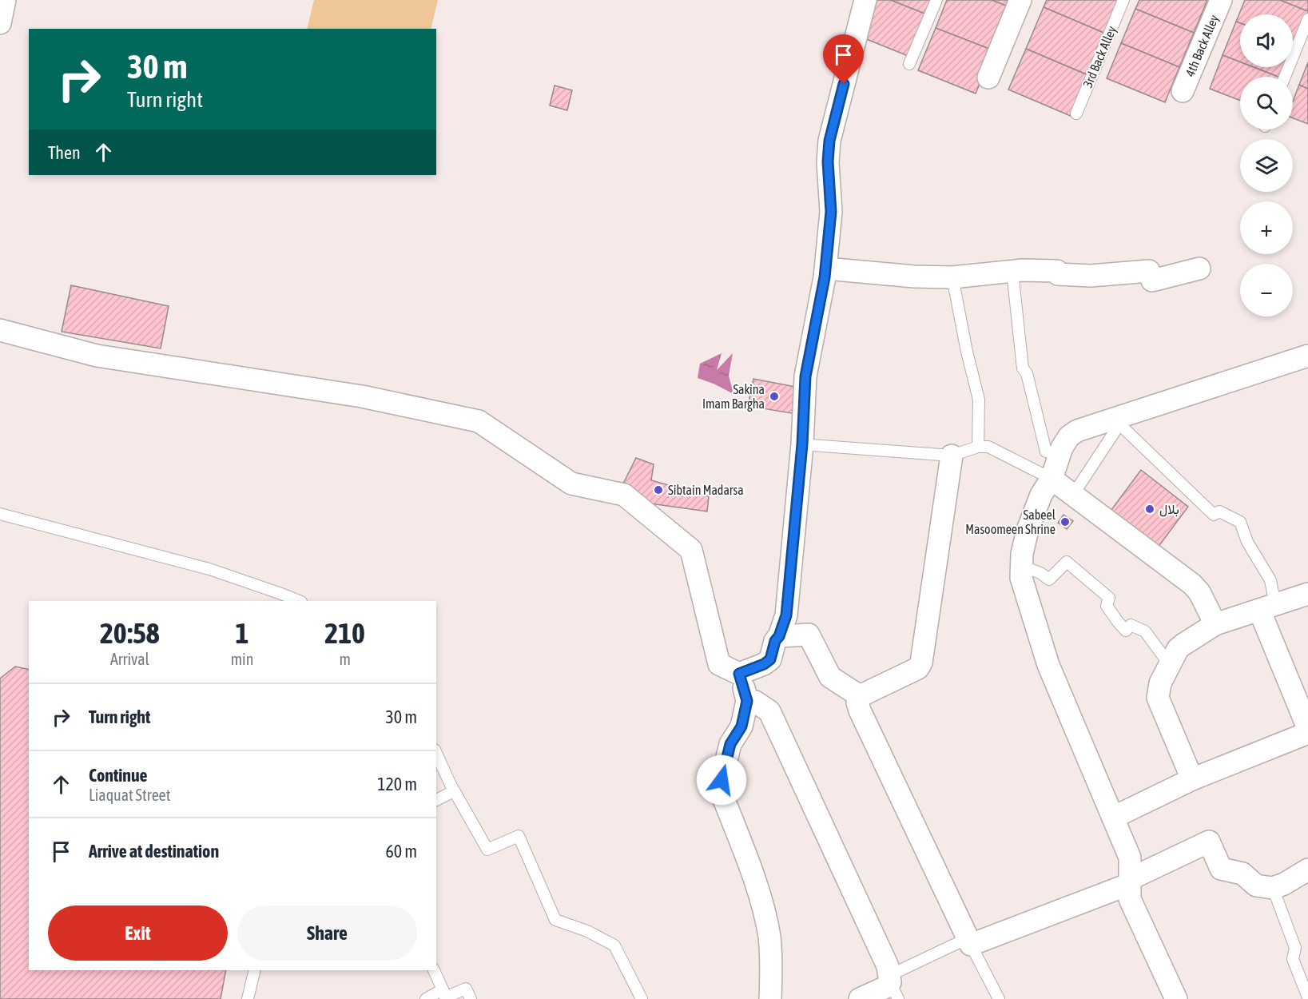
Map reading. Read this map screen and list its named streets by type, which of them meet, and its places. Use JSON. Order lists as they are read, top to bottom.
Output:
{
  "streets": {
    "street": ["4th Back Alley"],
    "lane": ["3rd Back Alley"]
  },
  "places": [
    "Sakina Imam Bargha",
    "Sibtain Madarsa",
    "بلال",
    "Sabeel Masoomeen Shrine"
  ],
  "page": {
    "map_buttons": ["+", "−"],
    "turn": ["30 m", "Turn right"],
    "then": "Then",
    "eta": [
      "20:58",
      "Arrival",
      "1",
      "min",
      "210",
      "m"
    ],
    "list": [
      {
        "name": "Turn right",
        "value": "30 m"
      },
      {
        "name": "Continue",
        "note": "Liaquat Street",
        "value": "120 m"
      },
      {
        "name": "Arrive at destination",
        "value": "60 m"
      }
    ],
    "buttons": ["Exit", "Share"]
  }
}
